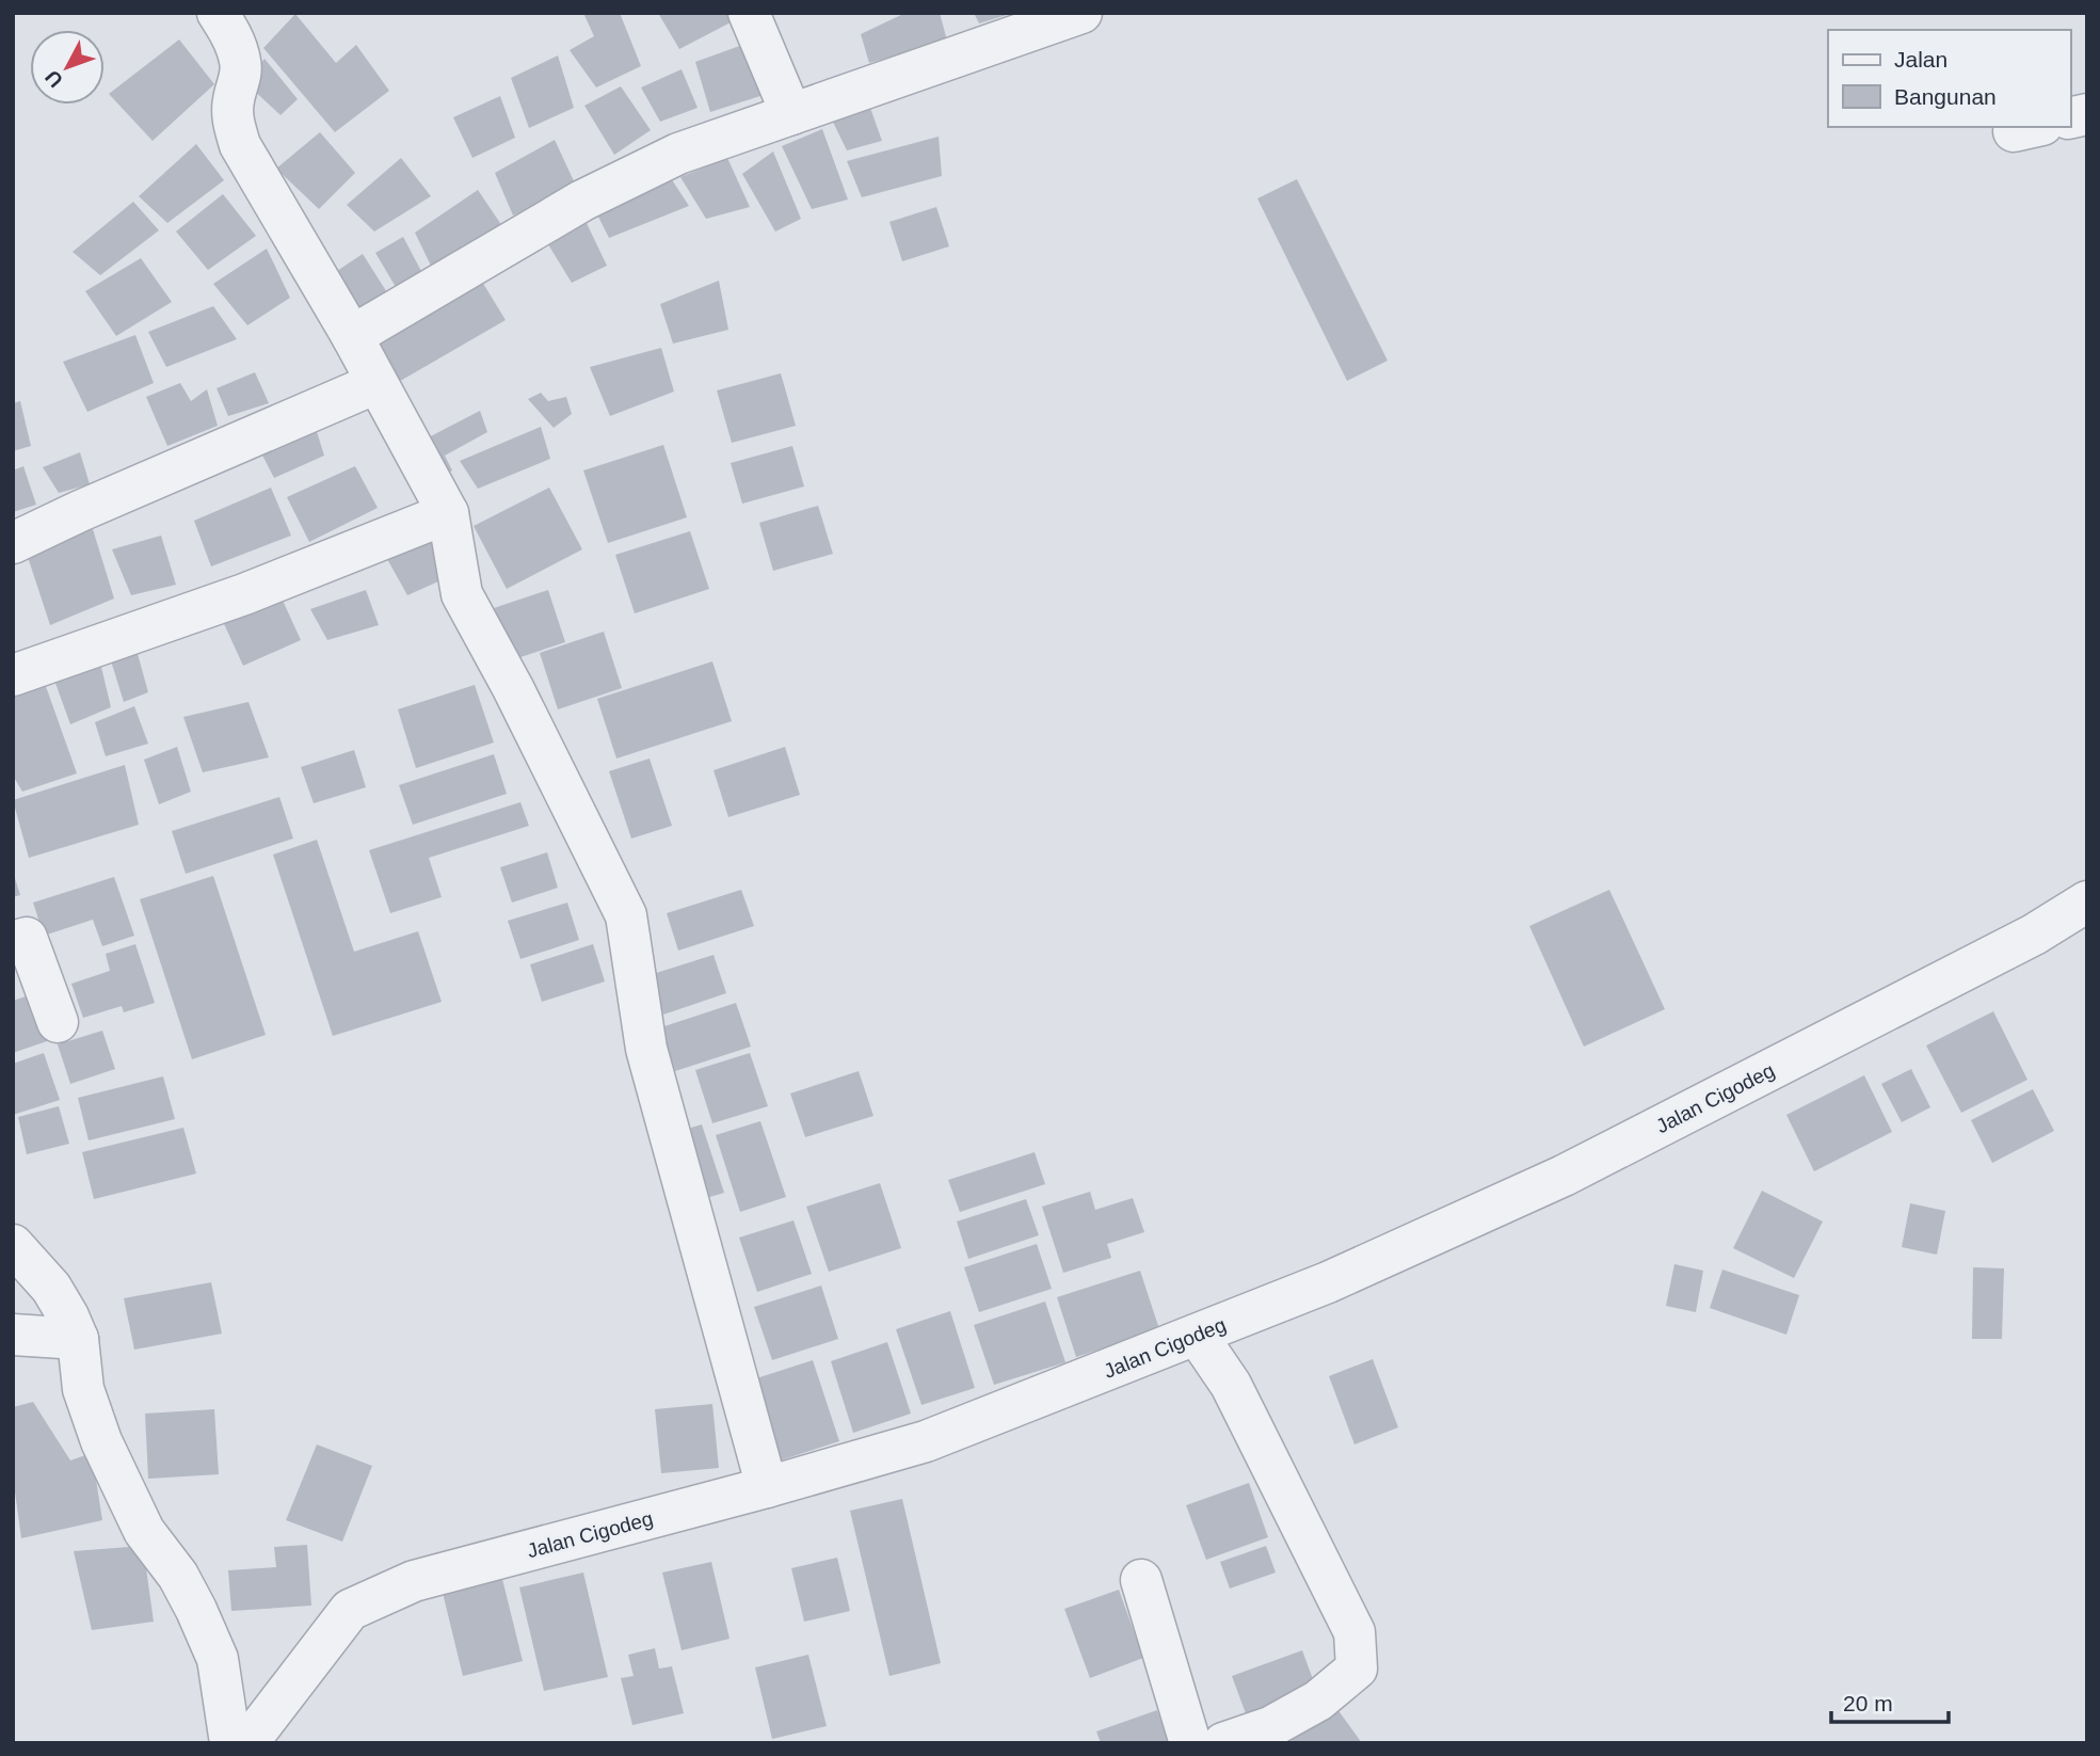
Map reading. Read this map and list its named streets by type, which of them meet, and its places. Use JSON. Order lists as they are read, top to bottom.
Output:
{
  "streets": {
    "street": ["Jalan Cigodeg"]
  },
  "legend": ["Jalan", "Bangunan"],
  "scale_bar": "20 m",
  "north": "bottom left"
}
